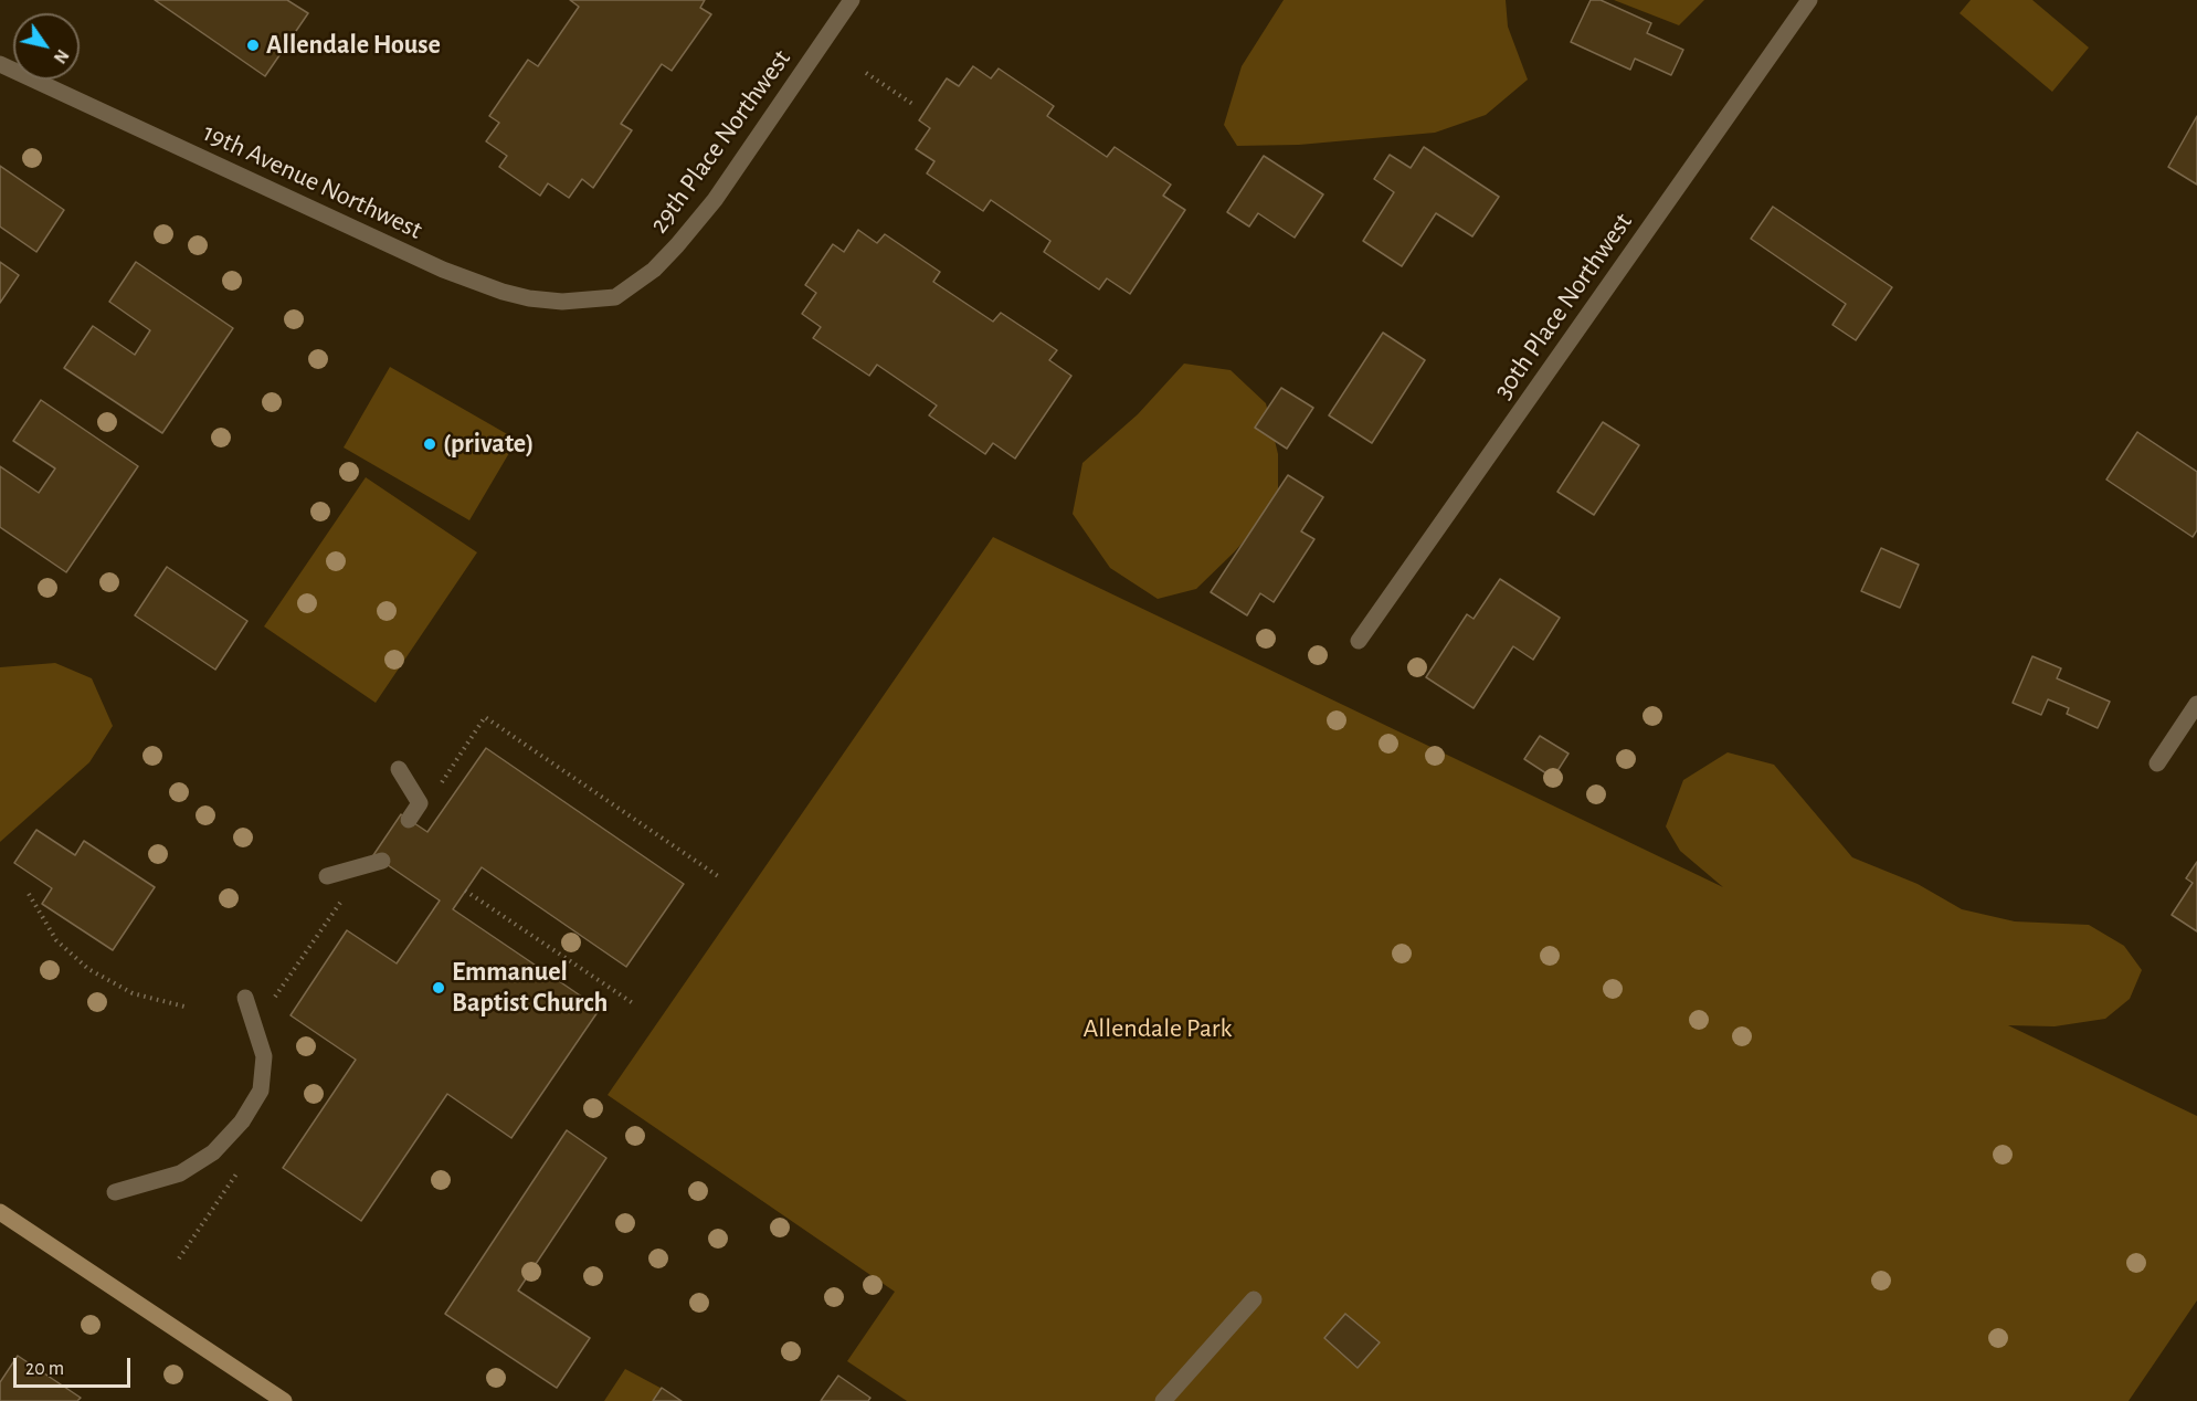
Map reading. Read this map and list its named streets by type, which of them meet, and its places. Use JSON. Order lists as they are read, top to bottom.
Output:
{
  "streets": {
    "street": ["29th Place Northwest", "19th Avenue Northwest", "30th Place Northwest"]
  },
  "crossings": [
    ["29th Place Northwest", "19th Avenue Northwest"]
  ],
  "parks": ["Allendale Park"],
  "places": ["Allendale House", "(private)", "Emmanuel Baptist Church"],
  "scale_bar": "20 m",
  "north": "bottom right"
}
